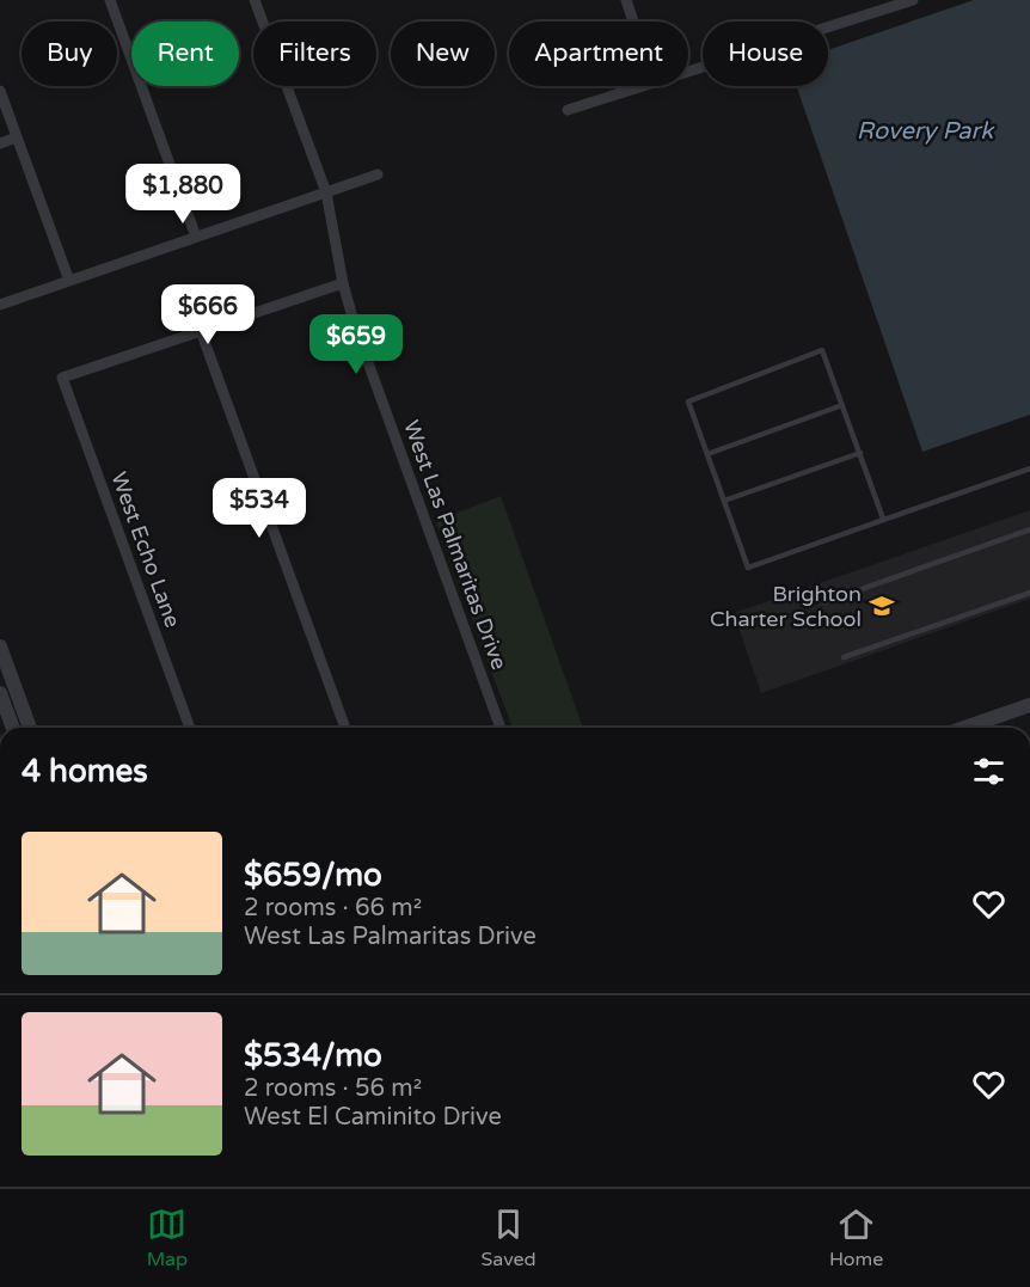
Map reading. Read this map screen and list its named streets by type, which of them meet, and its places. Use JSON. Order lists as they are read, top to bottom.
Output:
{
  "streets": {
    "street": ["West Las Palmaritas Drive", "West Echo Lane"]
  },
  "water": ["Rovery Park"],
  "places": {
    "school or university": ["Brighton Charter School"]
  },
  "page": {
    "chip": [
      "Buy",
      "Rent",
      "Filters",
      "New",
      "Apartment",
      "House"
    ],
    "price": [
      "$1,880",
      "$666",
      "$659",
      "$534"
    ],
    "heading": "4 homes",
    "list": [
      {
        "name": "$659/mo",
        "note": "2 rooms · 66 m² · West Las Palmaritas Drive"
      },
      {
        "name": "$534/mo",
        "note": "2 rooms · 56 m² · West El Caminito Drive"
      }
    ],
    "tabs": ["Map", "Saved", "Home"]
  }
}
